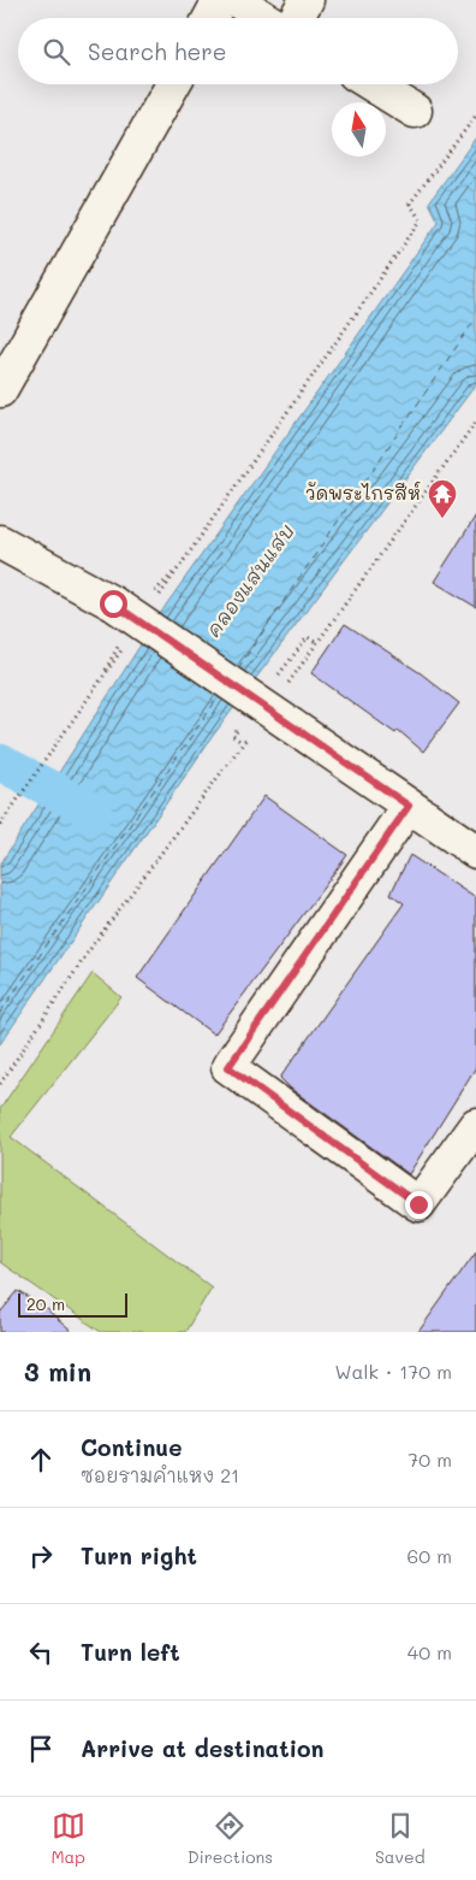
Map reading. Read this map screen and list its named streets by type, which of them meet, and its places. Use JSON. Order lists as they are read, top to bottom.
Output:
{
  "water": ["คลองแสนแสบ"],
  "places": {
    "temple": ["วัดพระไกรสีห์"]
  },
  "scale_bar": "20 m",
  "north": "top",
  "page": {
    "search": "Search here",
    "scale": "20 m",
    "heading": ["3 min", "Walk · 170 m"],
    "list": [
      ["Continue", "ซอยรามคำแหง 21", "70 m"],
      ["Turn right", "60 m"],
      ["Turn left", "40 m"],
      "Arrive at destination"
    ],
    "nav": ["Map", "Directions", "Saved"]
  }
}
